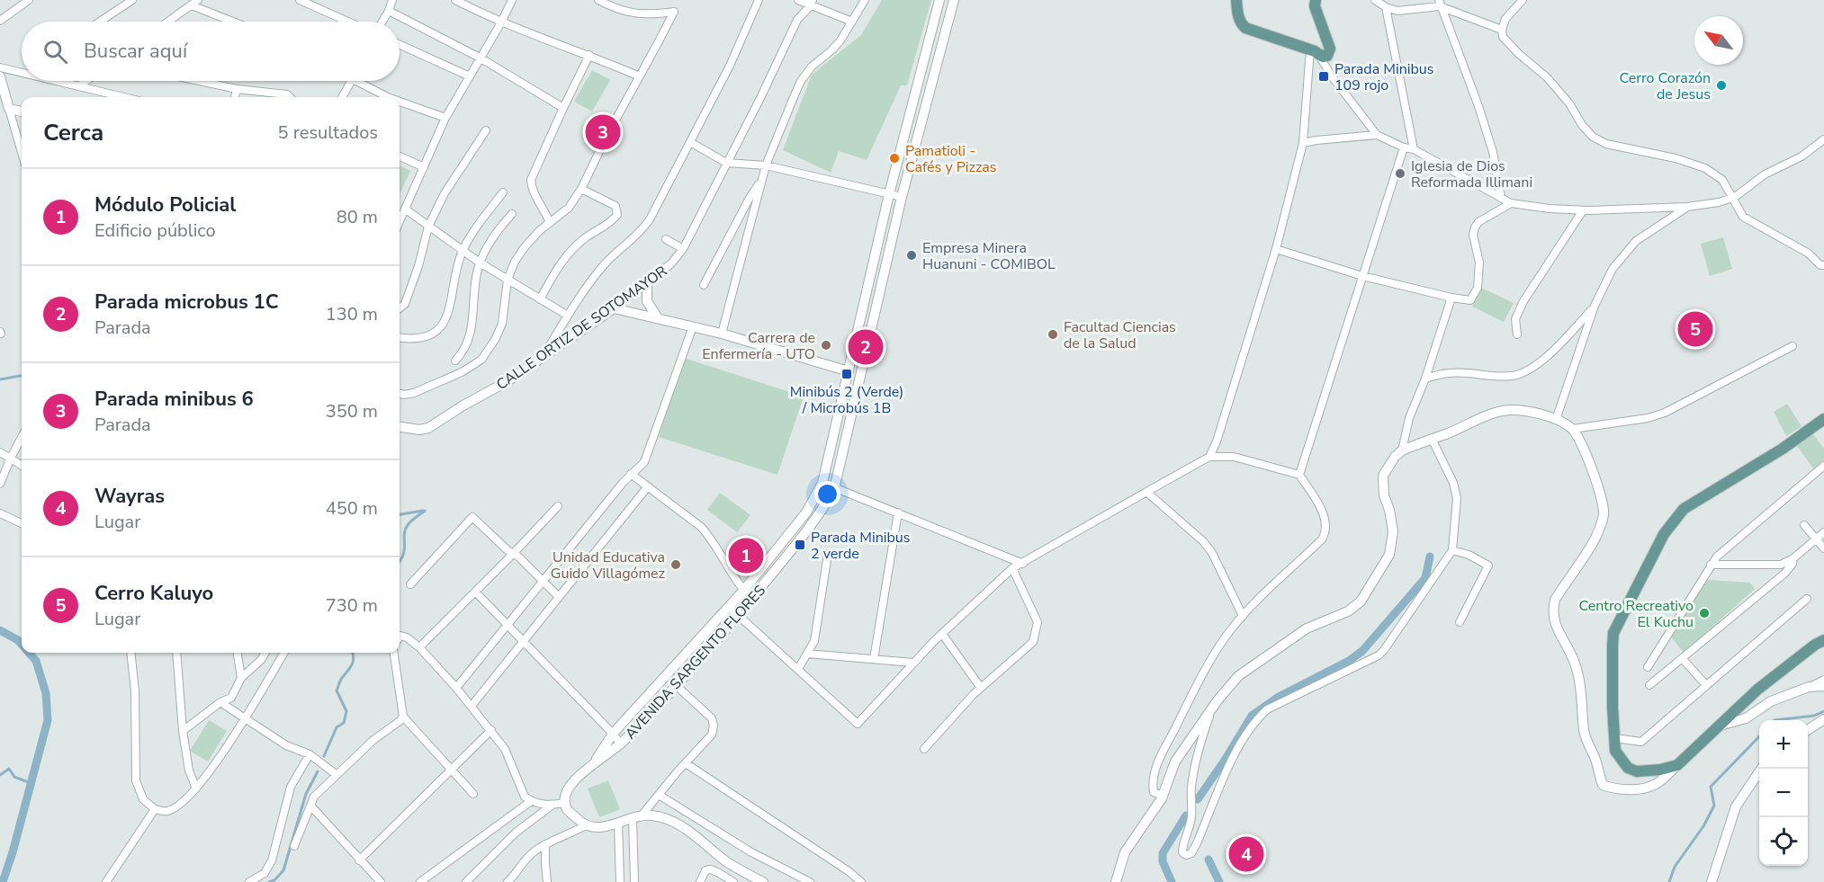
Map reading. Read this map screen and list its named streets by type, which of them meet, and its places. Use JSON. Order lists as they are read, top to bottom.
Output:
{
  "streets": {
    "street": ["CALLE ORTIZ DE SOTOMAYOR", "AVENIDA SARGENTO FLORES"]
  },
  "places": {
    "transit": ["Parada Minibus 109 rojo", "Minibús 2 (Verde) / Microbús 1B", "Parada Minibus 2 verde"],
    "other": [
      "Cerro Corazón de Jesus",
      "Pamatioli - Cafés y Pizzas",
      "Iglesia de Dios Reformada Illimani",
      "Empresa Minera Huanuni - COMIBOL",
      "Facultad Ciencias de la Salud",
      "Carrera de Enfermería - UTO",
      "Unidad Educativa Guido Villagómez",
      "Centro Recreativo El Kuchu"
    ]
  },
  "north": "top left",
  "page": {
    "search": "Buscar aquí",
    "heading": ["Cerca", "5 resultados"],
    "pins": [
      "3",
      "5",
      "2",
      "1",
      "4"
    ],
    "list": [
      {
        "mark": "1",
        "name": "Módulo Policial",
        "note": "Edificio público",
        "value": "80 m"
      },
      {
        "mark": "2",
        "name": "Parada microbus 1C",
        "note": "Parada",
        "value": "130 m"
      },
      {
        "mark": "3",
        "name": "Parada minibus 6",
        "note": "Parada",
        "value": "350 m"
      },
      {
        "mark": "4",
        "name": "Wayras",
        "note": "Lugar",
        "value": "450 m"
      },
      {
        "mark": "5",
        "name": "Cerro Kaluyo",
        "note": "Lugar",
        "value": "730 m"
      }
    ],
    "map_buttons": ["+", "−"]
  }
}
